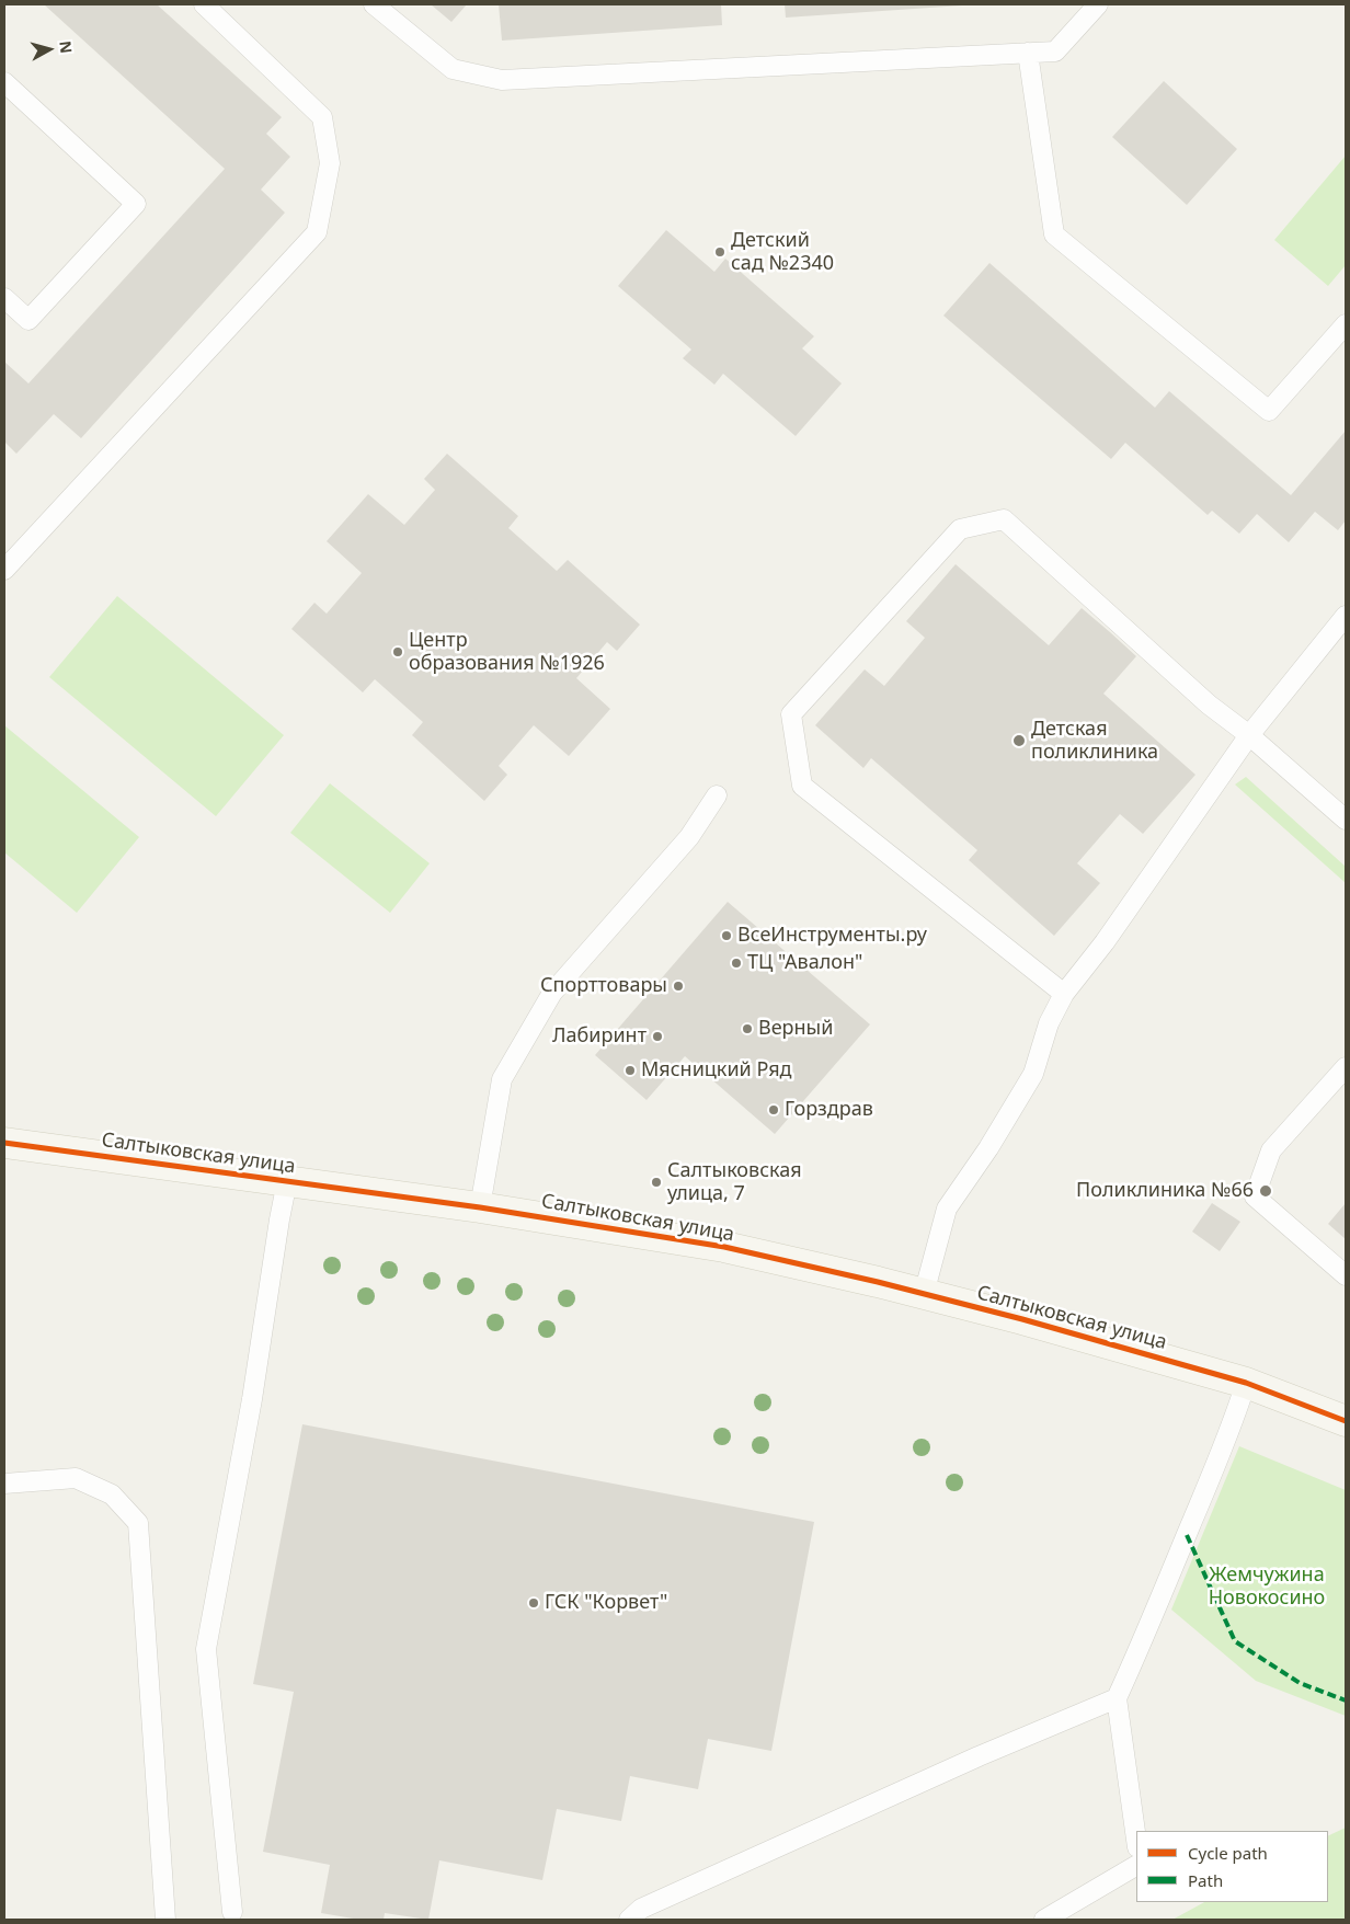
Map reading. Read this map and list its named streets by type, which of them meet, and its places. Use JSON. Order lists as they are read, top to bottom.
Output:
{
  "streets": {
    "street": ["Салтыковская улица"]
  },
  "parks": ["Жемчужина Новокосино"],
  "places": [
    "Детский сад №2340",
    "Центр образования №1926",
    "Детская поликлиника",
    "ВсеИнструменты.ру",
    "ТЦ \"Авалон\"",
    "Спорттовары",
    "Верный",
    "Лабиринт",
    "Мясницкий Ряд",
    "Горздрав",
    "Салтыковская улица, 7",
    "Поликлиника №66",
    "ГСК \"Корвет\""
  ],
  "legend": ["Cycle path", "Path"],
  "north": "right"
}
